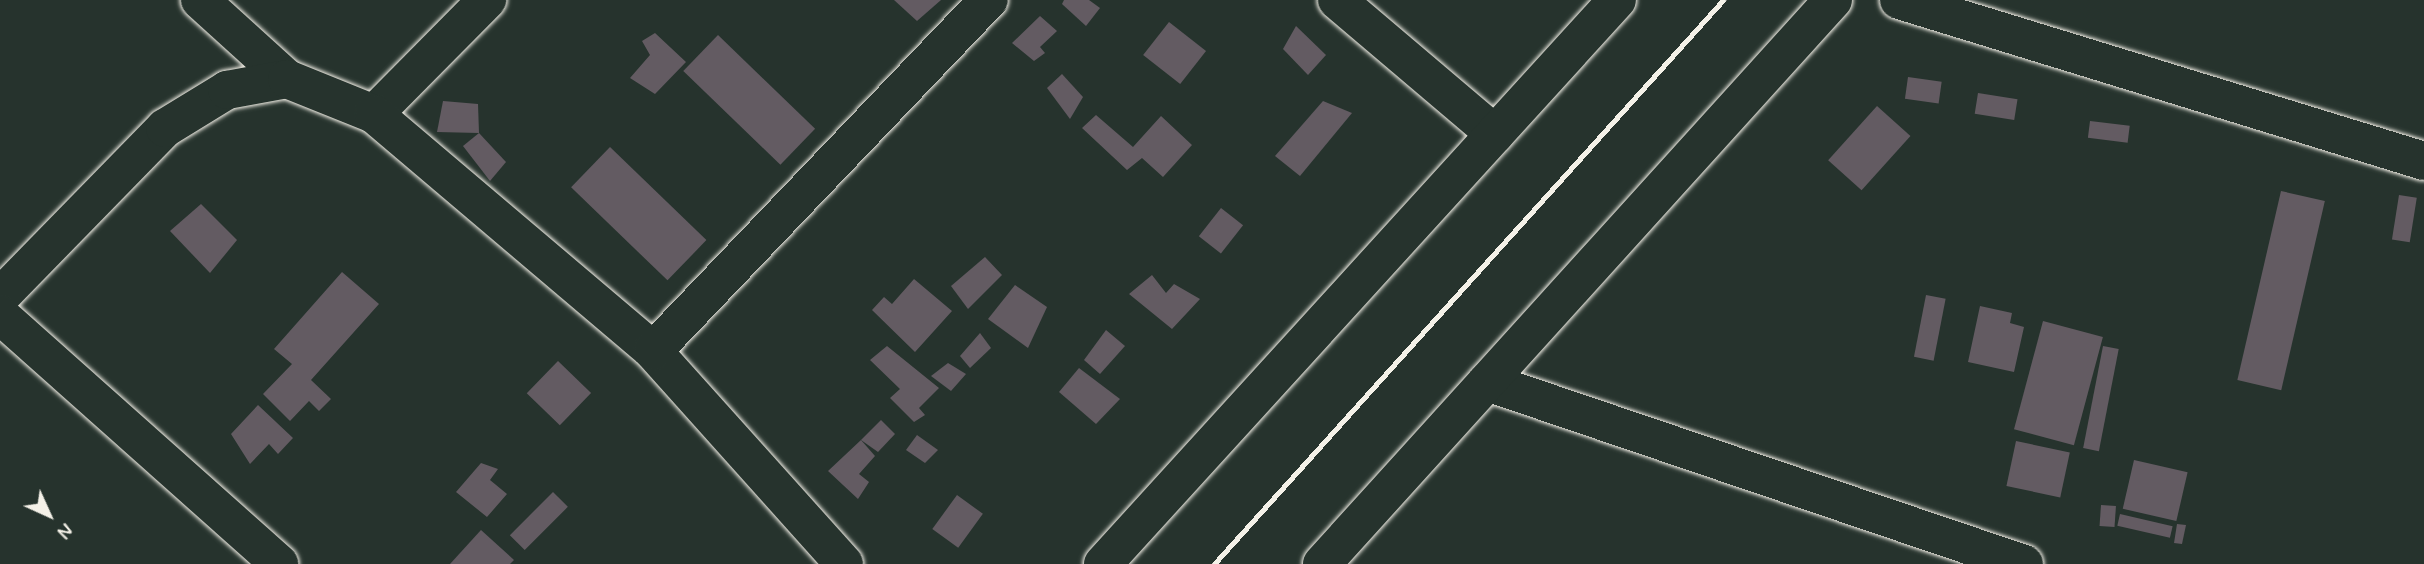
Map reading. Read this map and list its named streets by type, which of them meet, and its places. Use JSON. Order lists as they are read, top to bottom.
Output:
{
  "north": "bottom right"
}
